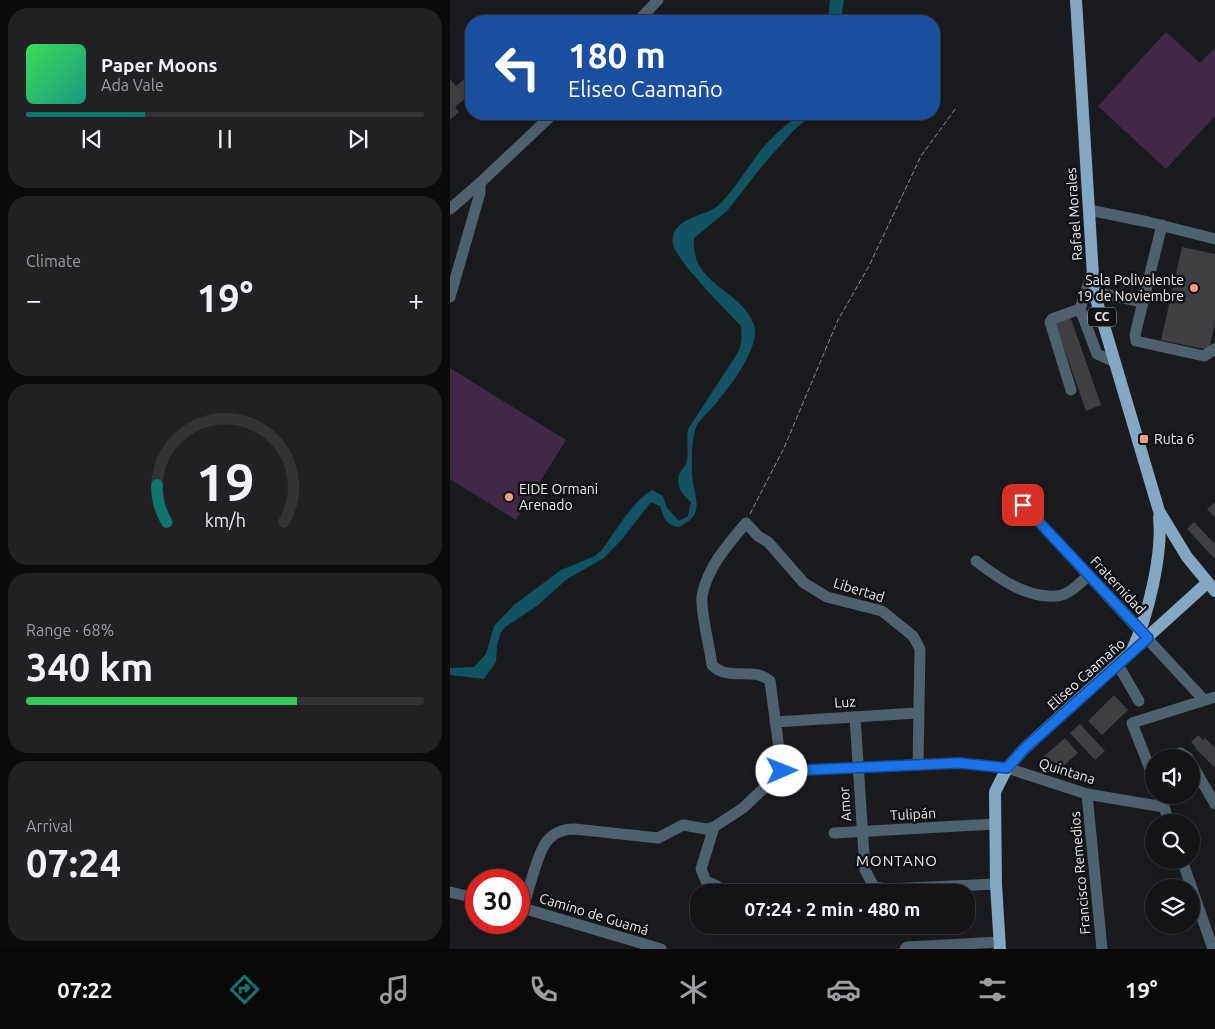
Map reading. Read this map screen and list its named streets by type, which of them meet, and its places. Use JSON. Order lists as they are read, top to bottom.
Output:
{
  "streets": {
    "main road": ["Rafael Morales", "CC", "Eliseo Caamaño"],
    "street": [
      "Fraternidad",
      "Libertad",
      "Luz",
      "Quintana",
      "Amor",
      "Tulipán",
      "Francisco Remedios",
      "Camino de Guamá"
    ]
  },
  "crossings": [
    ["Rafael Morales", "Eliseo Caamaño"],
    ["Fraternidad", "Eliseo Caamaño"],
    ["Libertad", "Luz"],
    ["Libertad", "Quintana"],
    ["Eliseo Caamaño", "Quintana"],
    ["Eliseo Caamaño", "Amor"],
    ["Eliseo Caamaño", "Tulipán"],
    ["Luz", "Amor"],
    ["Quintana", "Amor"],
    ["Quintana", "Francisco Remedios"],
    ["Amor", "Tulipán"]
  ],
  "districts": ["MONTANO"],
  "places": {
    "other": ["Sala Polivalente 19 de Noviembre", "EIDE Ormani Arenado"],
    "transit": ["Ruta 6"]
  },
  "page": {
    "turn": ["180 m", "Eliseo Caamaño"],
    "song": ["Paper Moons", "Ada Vale"],
    "tile": [
      "Climate",
      ["Range · 68%", "340 km"],
      ["Arrival", "07:24"]
    ],
    "heat": ["−", "19°", "+"],
    "limit": "30",
    "trip": "07:24 · 2 min · 480 m",
    "tabs": ["07:22", "19°"],
    "gauge": ["19", "km/h"]
  }
}
